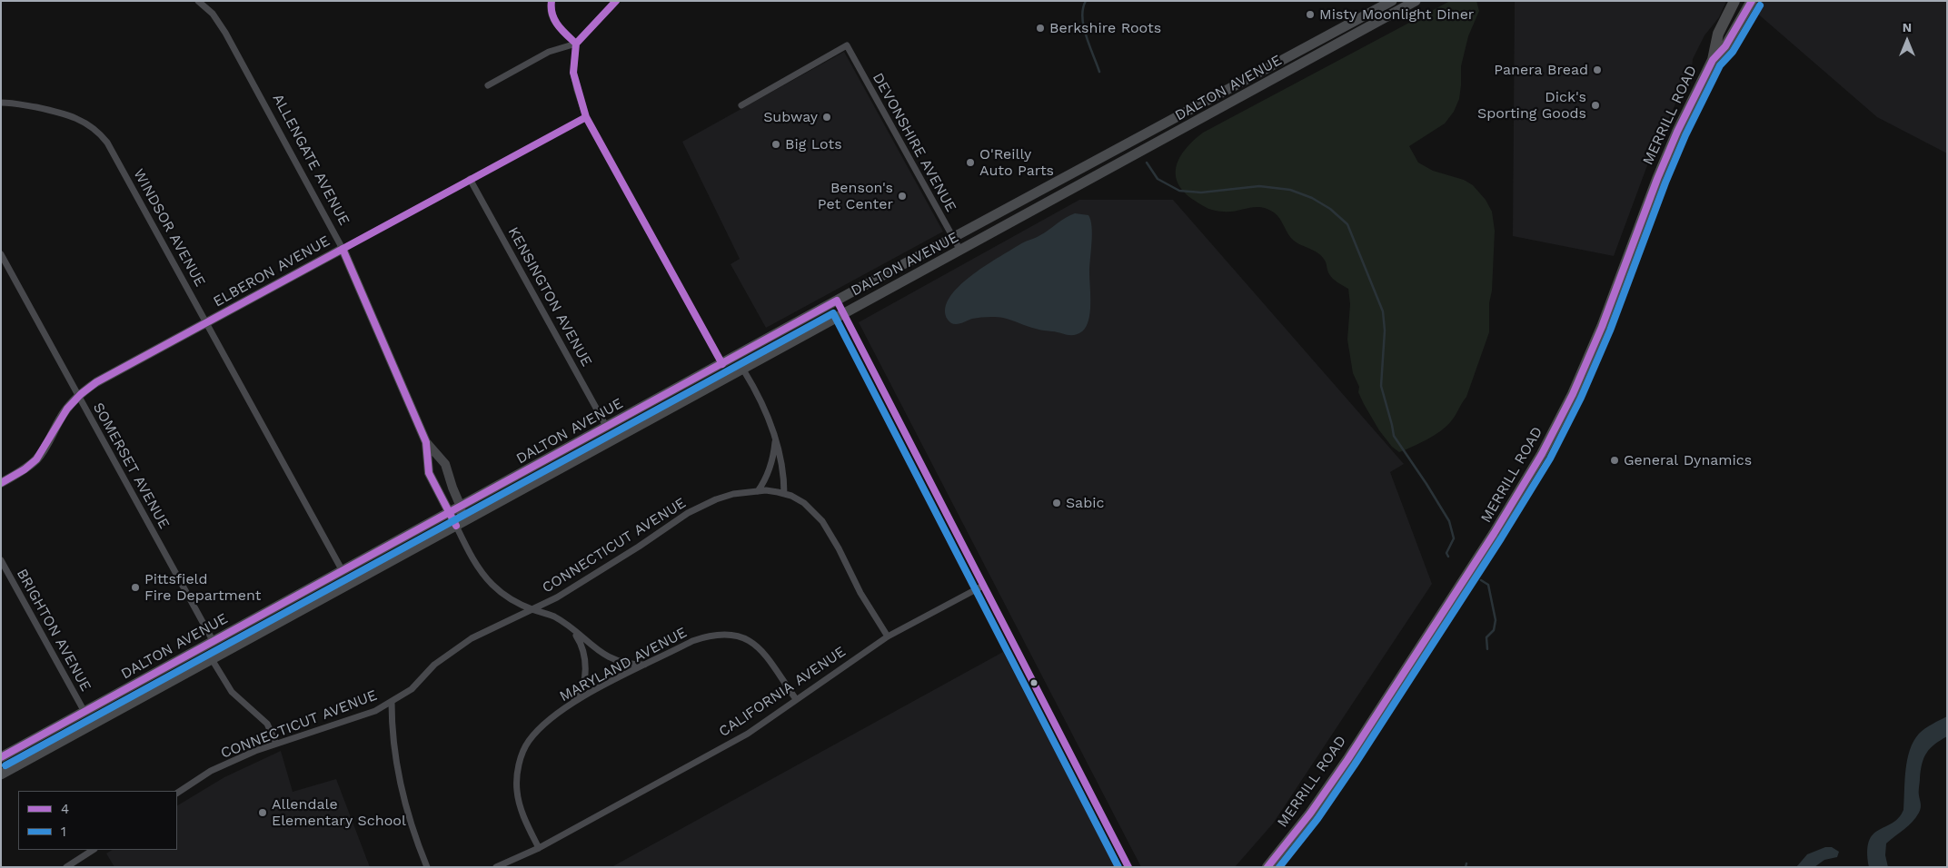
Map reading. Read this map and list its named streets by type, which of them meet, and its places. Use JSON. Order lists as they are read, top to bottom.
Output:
{
  "streets": {
    "highway": ["MERRILL ROAD"],
    "main road": ["DALTON AVENUE"],
    "street": [
      "DEVONSHIRE AVENUE",
      "ALLENGATE AVENUE",
      "WINDSOR AVENUE",
      "ELBERON AVENUE",
      "KENSINGTON AVENUE",
      "SOMERSET AVENUE",
      "CONNECTICUT AVENUE",
      "BRIGHTON AVENUE",
      "MARYLAND AVENUE",
      "CALIFORNIA AVENUE"
    ]
  },
  "crossings": [
    ["DALTON AVENUE", "DEVONSHIRE AVENUE"],
    ["DALTON AVENUE", "ALLENGATE AVENUE"],
    ["DALTON AVENUE", "WINDSOR AVENUE"],
    ["DALTON AVENUE", "KENSINGTON AVENUE"],
    ["DALTON AVENUE", "SOMERSET AVENUE"],
    ["DALTON AVENUE", "BRIGHTON AVENUE"],
    ["ALLENGATE AVENUE", "ELBERON AVENUE"],
    ["WINDSOR AVENUE", "ELBERON AVENUE"],
    ["ELBERON AVENUE", "KENSINGTON AVENUE"],
    ["ELBERON AVENUE", "SOMERSET AVENUE"],
    ["CONNECTICUT AVENUE", "CALIFORNIA AVENUE"],
    ["MARYLAND AVENUE", "CALIFORNIA AVENUE"]
  ],
  "places": [
    "Misty Moonlight Diner",
    "Berkshire Roots",
    "Panera Bread",
    "Dick's Sporting Goods",
    "Subway",
    "Big Lots",
    "O'Reilly Auto Parts",
    "Benson's Pet Center",
    "General Dynamics",
    "Sabic",
    "Pittsfield Fire Department",
    "Allendale Elementary School"
  ],
  "lines": ["transit line 4", "transit line 1"],
  "legend": ["4", "1"],
  "north": "top"
}
